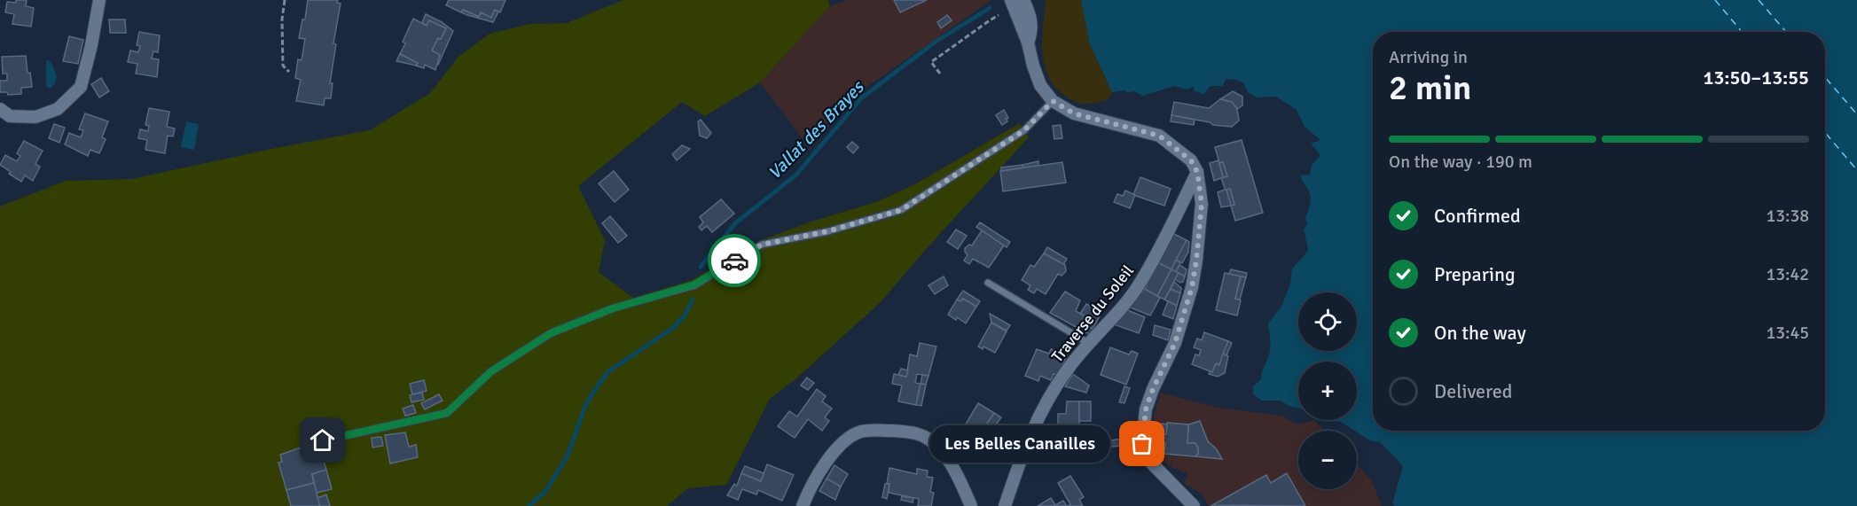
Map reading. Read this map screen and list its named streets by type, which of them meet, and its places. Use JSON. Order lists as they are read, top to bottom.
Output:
{
  "streets": {
    "street": ["Traverse du Soleil"]
  },
  "water": ["Vallat des Brayes"],
  "places": ["Les Belles Canailles"],
  "page": {
    "heading": ["2 min", "Arriving in", "13:50–13:55"],
    "bar": "On the way · 190 m",
    "list": [
      ["Confirmed", "13:38"],
      ["Preparing", "13:42"],
      ["On the way", "13:45"],
      "Delivered"
    ],
    "map_buttons": ["+", "−"],
    "bubble": "Les Belles Canailles"
  }
}
